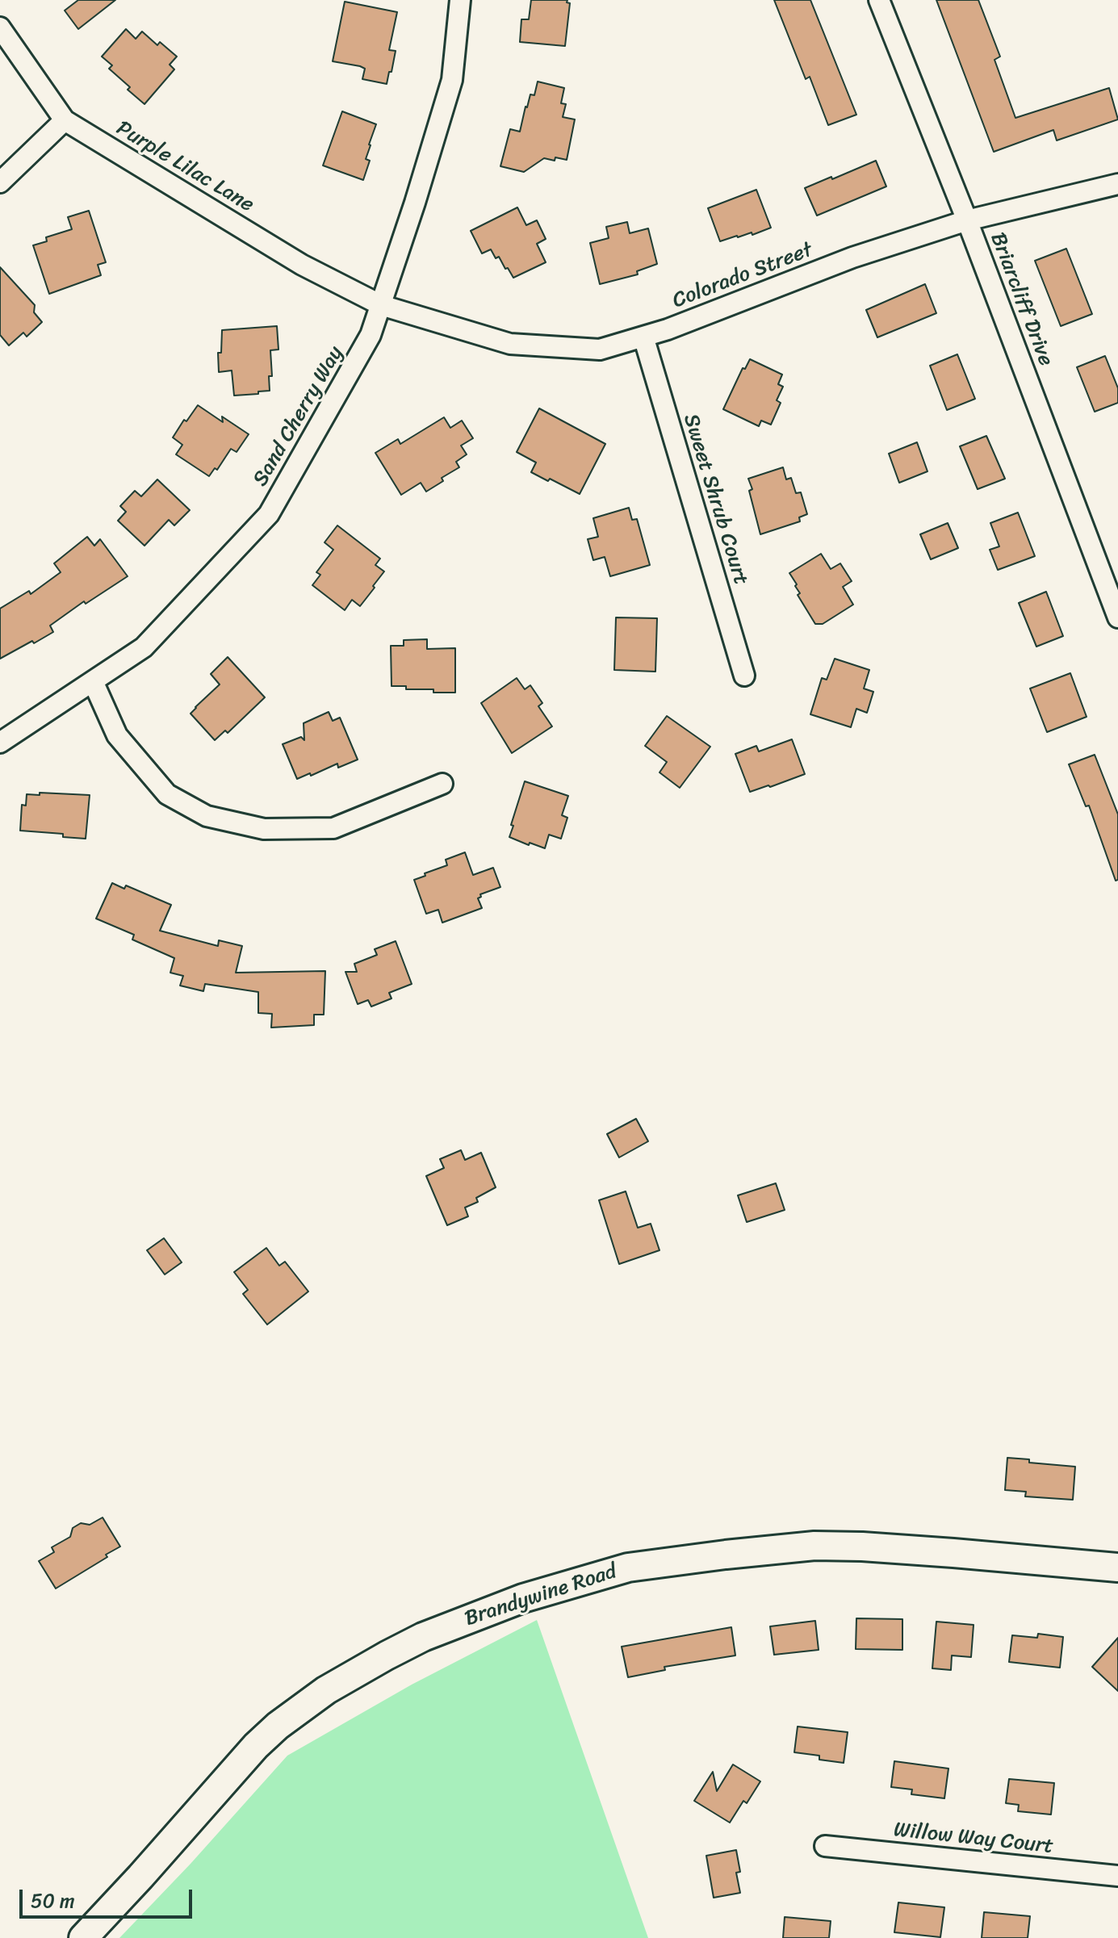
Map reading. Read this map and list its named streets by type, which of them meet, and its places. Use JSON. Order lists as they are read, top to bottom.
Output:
{
  "streets": {
    "main road": ["Brandywine Road"],
    "street": [
      "Purple Lilac Lane",
      "Colorado Street",
      "Briarcliff Drive",
      "Sand Cherry Way",
      "Sweet Shrub Court",
      "Willow Way Court"
    ]
  },
  "crossings": [
    ["Purple Lilac Lane", "Colorado Street"],
    ["Purple Lilac Lane", "Sand Cherry Way"],
    ["Colorado Street", "Briarcliff Drive"],
    ["Colorado Street", "Sand Cherry Way"],
    ["Colorado Street", "Sweet Shrub Court"]
  ],
  "scale_bar": "50 m"
}
